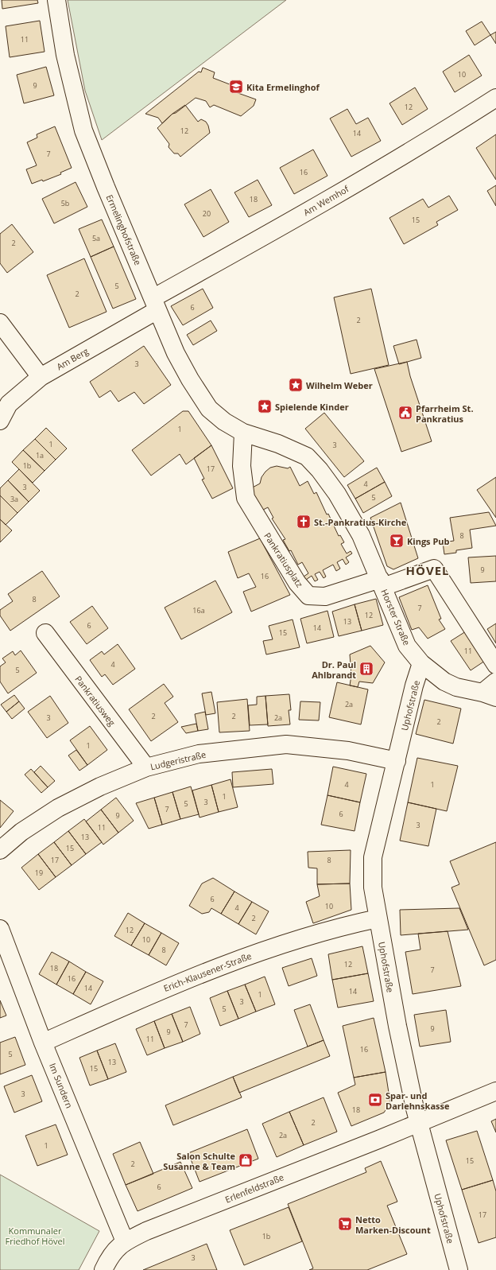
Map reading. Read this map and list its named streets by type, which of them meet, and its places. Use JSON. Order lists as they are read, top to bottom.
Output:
{
  "streets": {
    "street": [
      "Am Wemhof",
      "Ermelinghofstraße",
      "Am Berg",
      "Pankratiusplatz",
      "Horster Straße",
      "Pankratiusweg",
      "Uphofstraße",
      "Ludgeristraße",
      "Erich-Klausener-Straße",
      "Im Sundern",
      "Erlenfeldstraße"
    ]
  },
  "crossings": [
    ["Am Wemhof", "Ermelinghofstraße"],
    ["Am Wemhof", "Am Berg"],
    ["Ermelinghofstraße", "Am Berg"],
    ["Ermelinghofstraße", "Pankratiusplatz"],
    ["Pankratiusplatz", "Horster Straße"],
    ["Horster Straße", "Uphofstraße"],
    ["Pankratiusweg", "Ludgeristraße"],
    ["Uphofstraße", "Ludgeristraße"],
    ["Uphofstraße", "Erich-Klausener-Straße"],
    ["Uphofstraße", "Erlenfeldstraße"],
    ["Erich-Klausener-Straße", "Im Sundern"],
    ["Im Sundern", "Erlenfeldstraße"]
  ],
  "districts": ["HÖVEL"],
  "parks": ["Kommunaler Friedhof Hövel"],
  "places": {
    "school or university": ["Kita Ermelinghof"],
    "place": ["Wilhelm Weber", "Spielende Kinder"],
    "public building": ["Pfarrheim St. Pankratius"],
    "church": ["St.-Pankratius-Kirche"],
    "bar": ["Kings Pub"],
    "building": ["Dr. Paul Ahlbrandt"],
    "bank": ["Spar- und Darlehnskasse"],
    "shop": ["Salon Schulte Susanne & Team"],
    "supermarket": ["Netto Marken-Discount"]
  },
  "house_numbers": [
    "11",
    "10",
    "9",
    "12",
    "12",
    "14",
    "7",
    "16",
    "18",
    "5b",
    "20",
    "15",
    "5a",
    "2",
    "5",
    "2",
    "6",
    "2",
    "3",
    "1",
    "1",
    "3",
    "1a",
    "1b",
    "17",
    "4",
    "3",
    "5",
    "3a",
    "8",
    "9",
    "16",
    "8",
    "7",
    "16a",
    "12",
    "13",
    "6",
    "14",
    "15",
    "11",
    "4",
    "5",
    "2a",
    "2",
    "2",
    "3",
    "2a",
    "2",
    "1",
    "4",
    "1",
    "1",
    "3",
    "5",
    "7",
    "6",
    "9",
    "3",
    "11",
    "13",
    "15",
    "17",
    "8",
    "19",
    "6",
    "10",
    "4",
    "2",
    "12",
    "10",
    "8",
    "12",
    "18",
    "7",
    "16",
    "14",
    "14",
    "1",
    "3",
    "5",
    "7",
    "9",
    "9",
    "11",
    "16",
    "5",
    "13",
    "15",
    "3",
    "18",
    "2",
    "2a",
    "1",
    "15",
    "2",
    "6",
    "17",
    "1b",
    "3"
  ]
}
